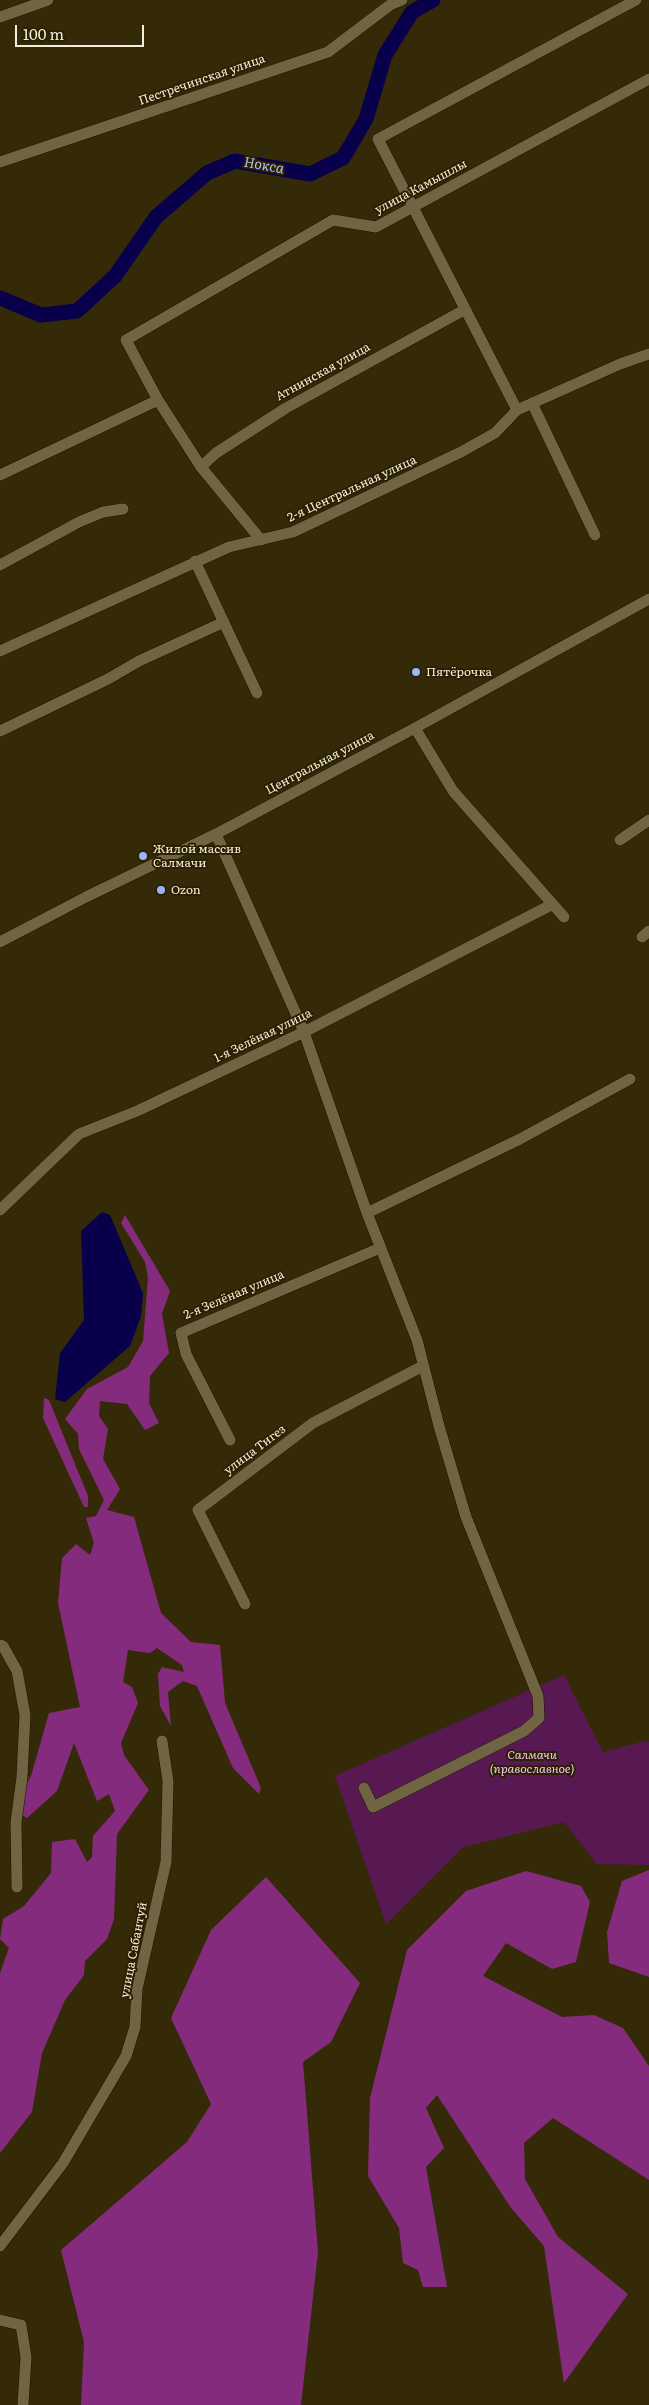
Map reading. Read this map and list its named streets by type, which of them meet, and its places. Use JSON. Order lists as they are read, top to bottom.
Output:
{
  "streets": {
    "street": [
      "Пестречинская улица",
      "улица Камышлы",
      "Атнинская улица",
      "2-я Центральная улица",
      "Центральная улица",
      "1-я Зелёная улица",
      "2-я Зелёная улица",
      "улица Тигез",
      "улица Сабантуй"
    ]
  },
  "water": ["Нокса"],
  "parks": ["Салмачи (православное)"],
  "places": ["Пятёрочка", "Жилой массив Салмачи", "Ozon"],
  "scale_bar": "100 m"
}
